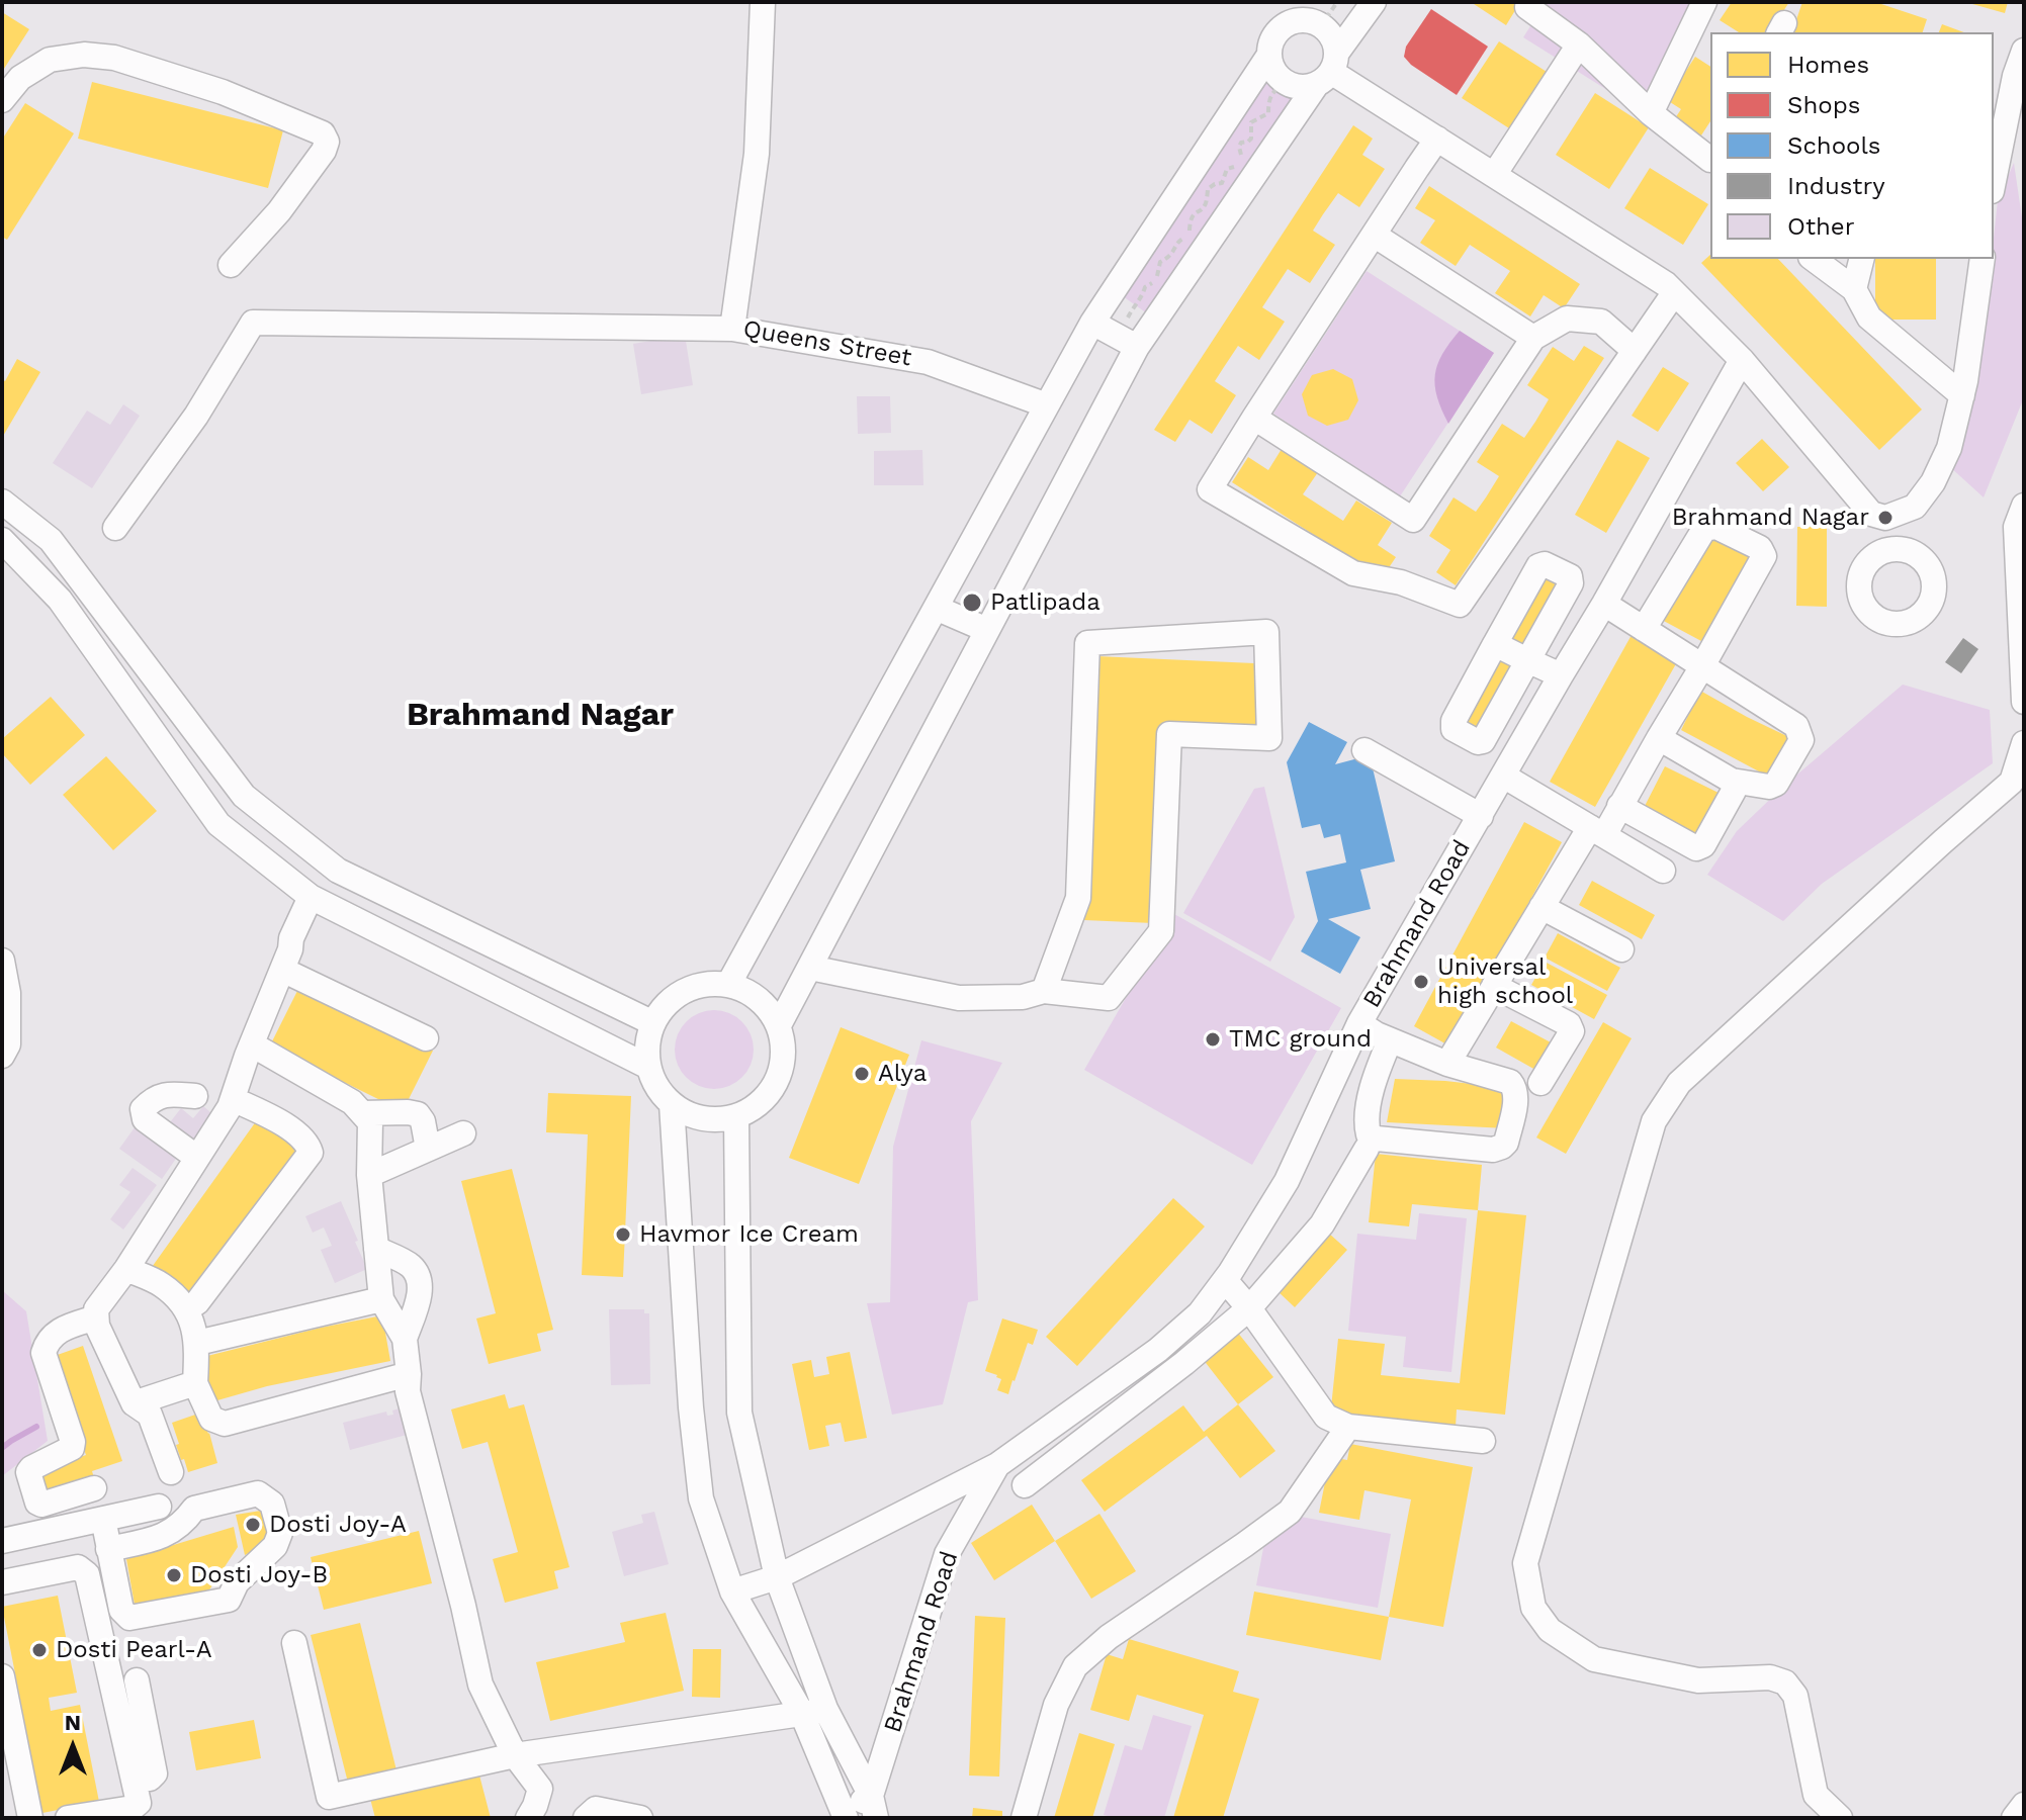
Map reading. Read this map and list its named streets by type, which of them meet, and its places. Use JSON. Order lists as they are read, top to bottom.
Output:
{
  "streets": {
    "street": ["Queens Street", "Brahmand Road"]
  },
  "districts": ["Brahmand Nagar"],
  "places": [
    "Brahmand Nagar",
    "Patlipada",
    "Universal high school",
    "TMC ground",
    "Alya",
    "Havmor Ice Cream",
    "Dosti Joy-A",
    "Dosti Joy-B",
    "Dosti Pearl-A"
  ],
  "legend": [
    "Homes",
    "Shops",
    "Schools",
    "Industry",
    "Other"
  ],
  "north": "top"
}
